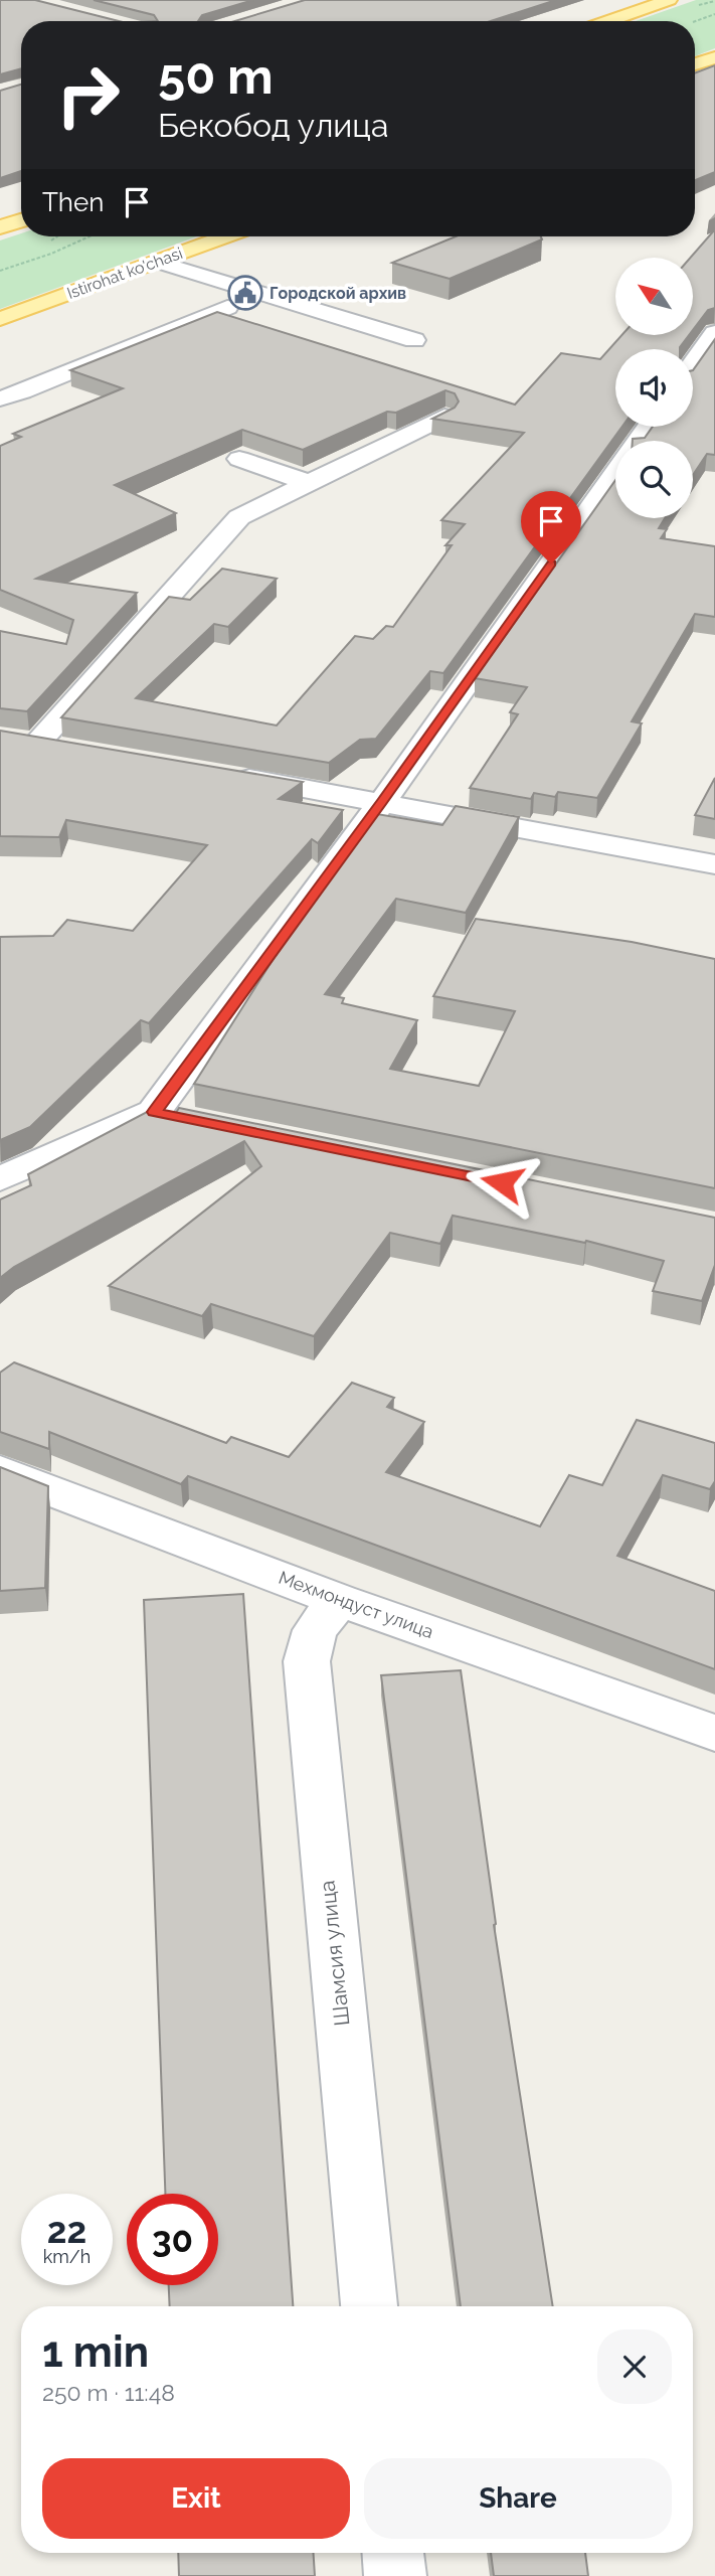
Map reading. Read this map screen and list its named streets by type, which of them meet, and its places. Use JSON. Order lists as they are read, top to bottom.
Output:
{
  "streets": {
    "main road": ["Istirohat ko'chasi"],
    "street": ["Мехмондуст улица", "Шамсия улица"]
  },
  "crossings": [
    ["Мехмондуст улица", "Шамсия улица"]
  ],
  "places": {
    "public building": ["Городской архив"]
  },
  "north": "top left",
  "page": {
    "turn": ["50 m", "Бекобод улица"],
    "then": "Then",
    "speed": "22 km/h",
    "limit": "30",
    "heading": ["1 min", "250 m · 11:48"],
    "buttons": ["Exit", "Share"]
  }
}
